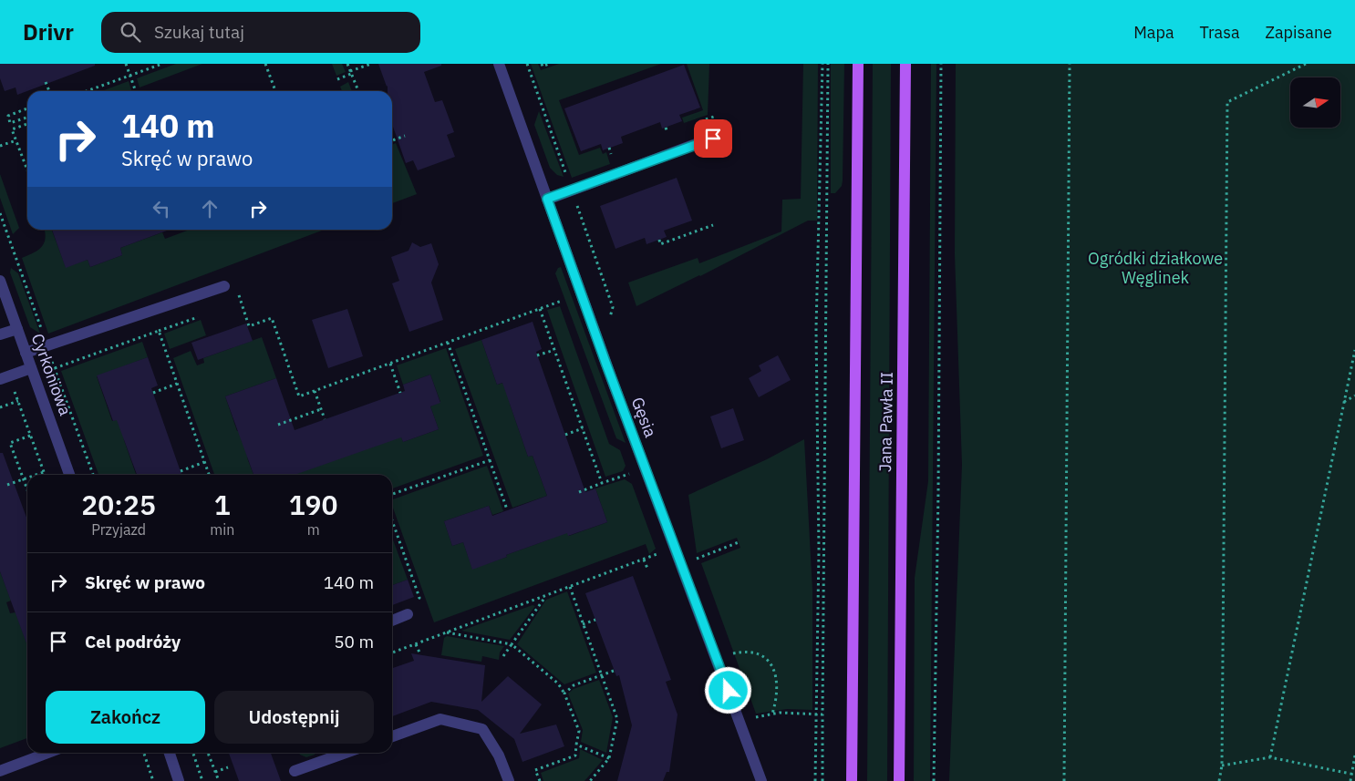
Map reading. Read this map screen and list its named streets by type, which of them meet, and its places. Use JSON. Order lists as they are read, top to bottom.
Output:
{
  "streets": {
    "main road": ["Jana Pawła II"],
    "street": ["Cyrkoniowa", "Gęsia"]
  },
  "parks": ["Ogródki działkowe Węglinek"],
  "north": "right",
  "page": {
    "header": "Drivr",
    "search": "Szukaj tutaj",
    "nav": ["Mapa", "Trasa", "Zapisane"],
    "turn": ["140 m", "Skręć w prawo"],
    "eta": [
      "20:25",
      "Przyjazd",
      "1",
      "min",
      "190",
      "m"
    ],
    "list": [
      {
        "name": "Skręć w prawo",
        "value": "140 m"
      },
      {
        "name": "Cel podróży",
        "value": "50 m"
      }
    ],
    "buttons": ["Zakończ", "Udostępnij"]
  }
}
